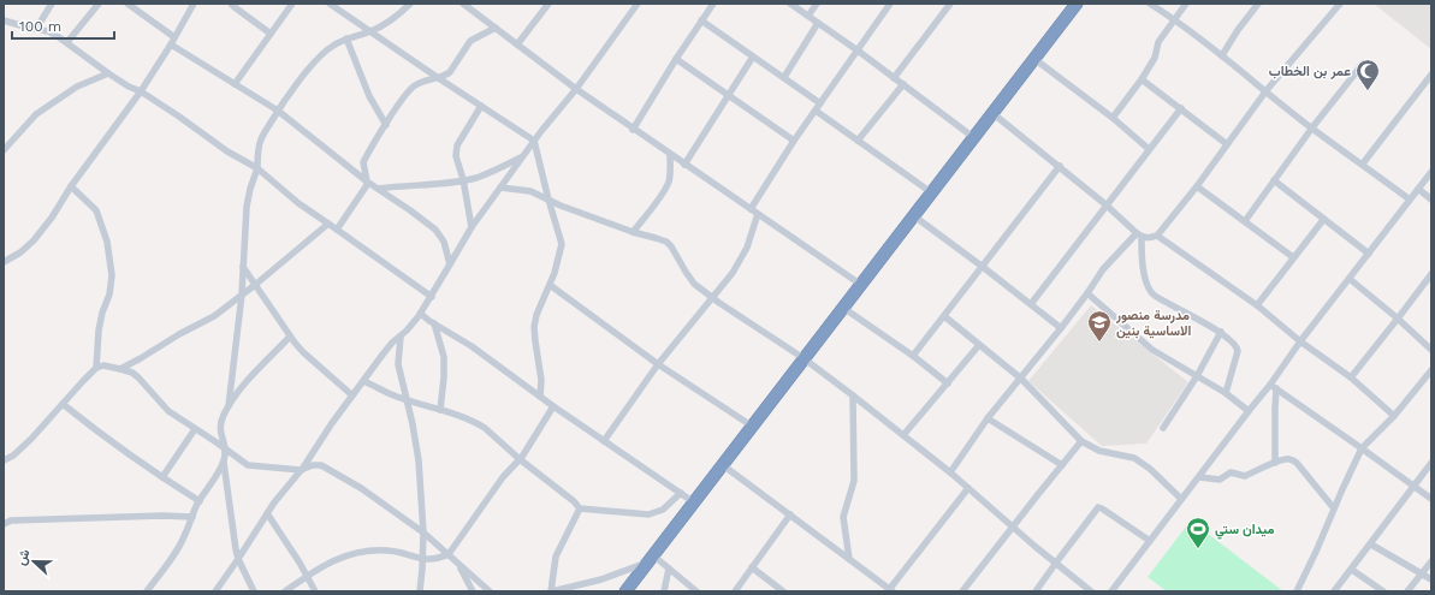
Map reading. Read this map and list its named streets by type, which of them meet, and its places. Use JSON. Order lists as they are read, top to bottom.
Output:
{
  "places": {
    "mosque": ["عمر بن الخطاب"],
    "school or university": ["مدرسة منصور الاساسية بنين"],
    "sports": ["ميدان ستي"]
  },
  "scale_bar": "100 m",
  "north": "left"
}
